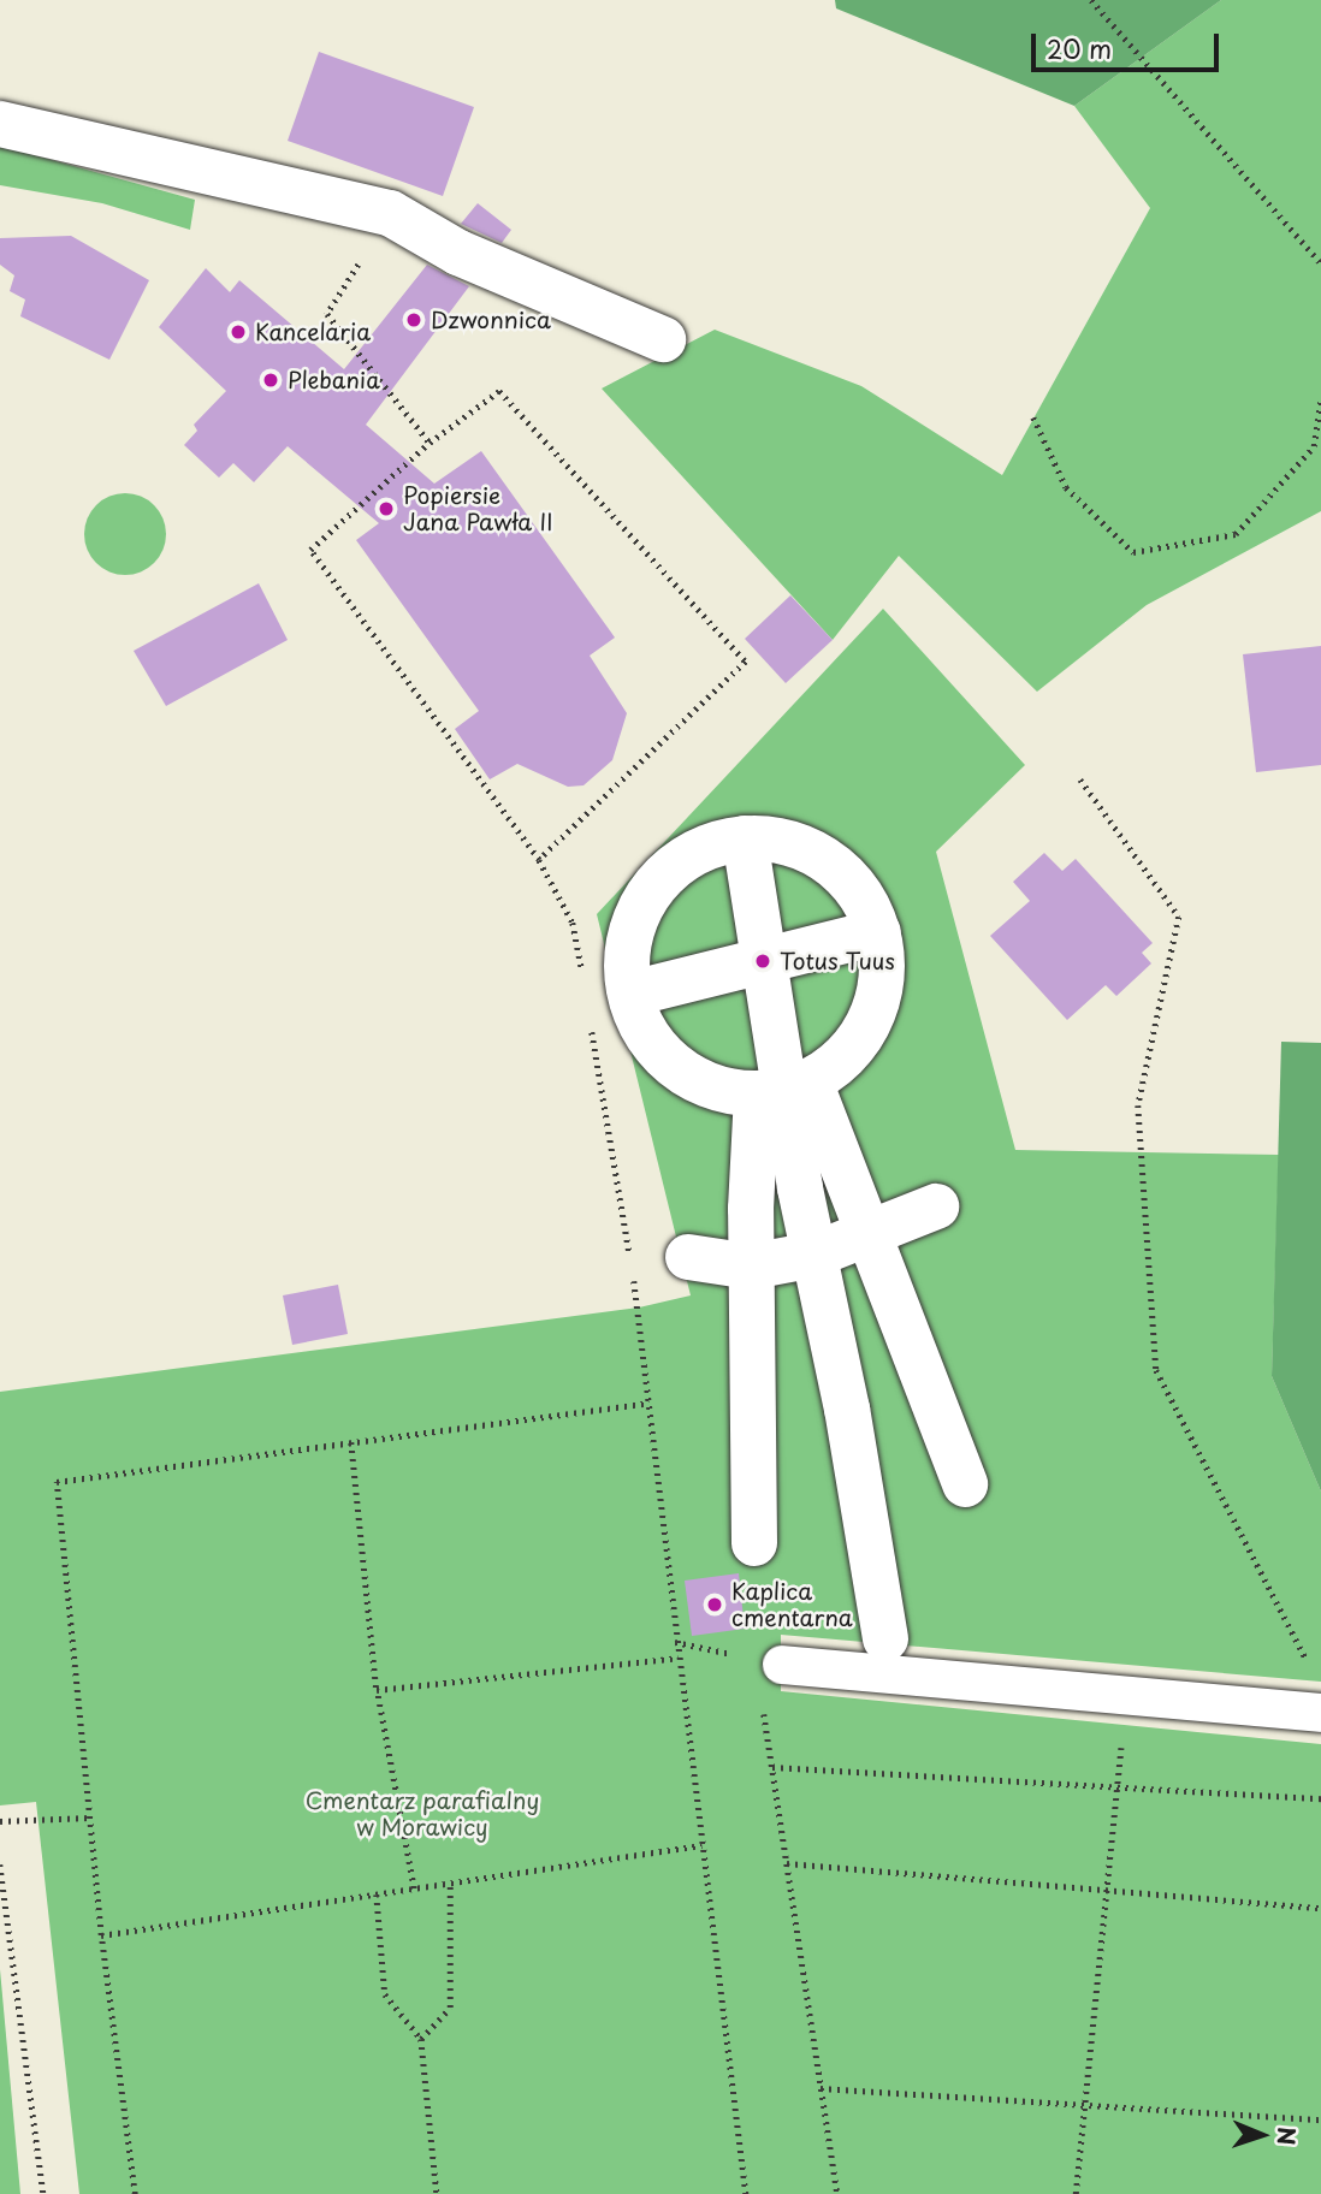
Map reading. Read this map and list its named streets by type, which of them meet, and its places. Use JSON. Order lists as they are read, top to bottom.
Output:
{
  "parks": ["Cmentarz parafialny w Morawicy"],
  "places": [
    "Dzwonnica",
    "Kancelaria",
    "Plebania",
    "Popiersie Jana Pawła II",
    "Totus Tuus",
    "Kaplica cmentarna"
  ],
  "scale_bar": "20 m",
  "north": "right"
}
